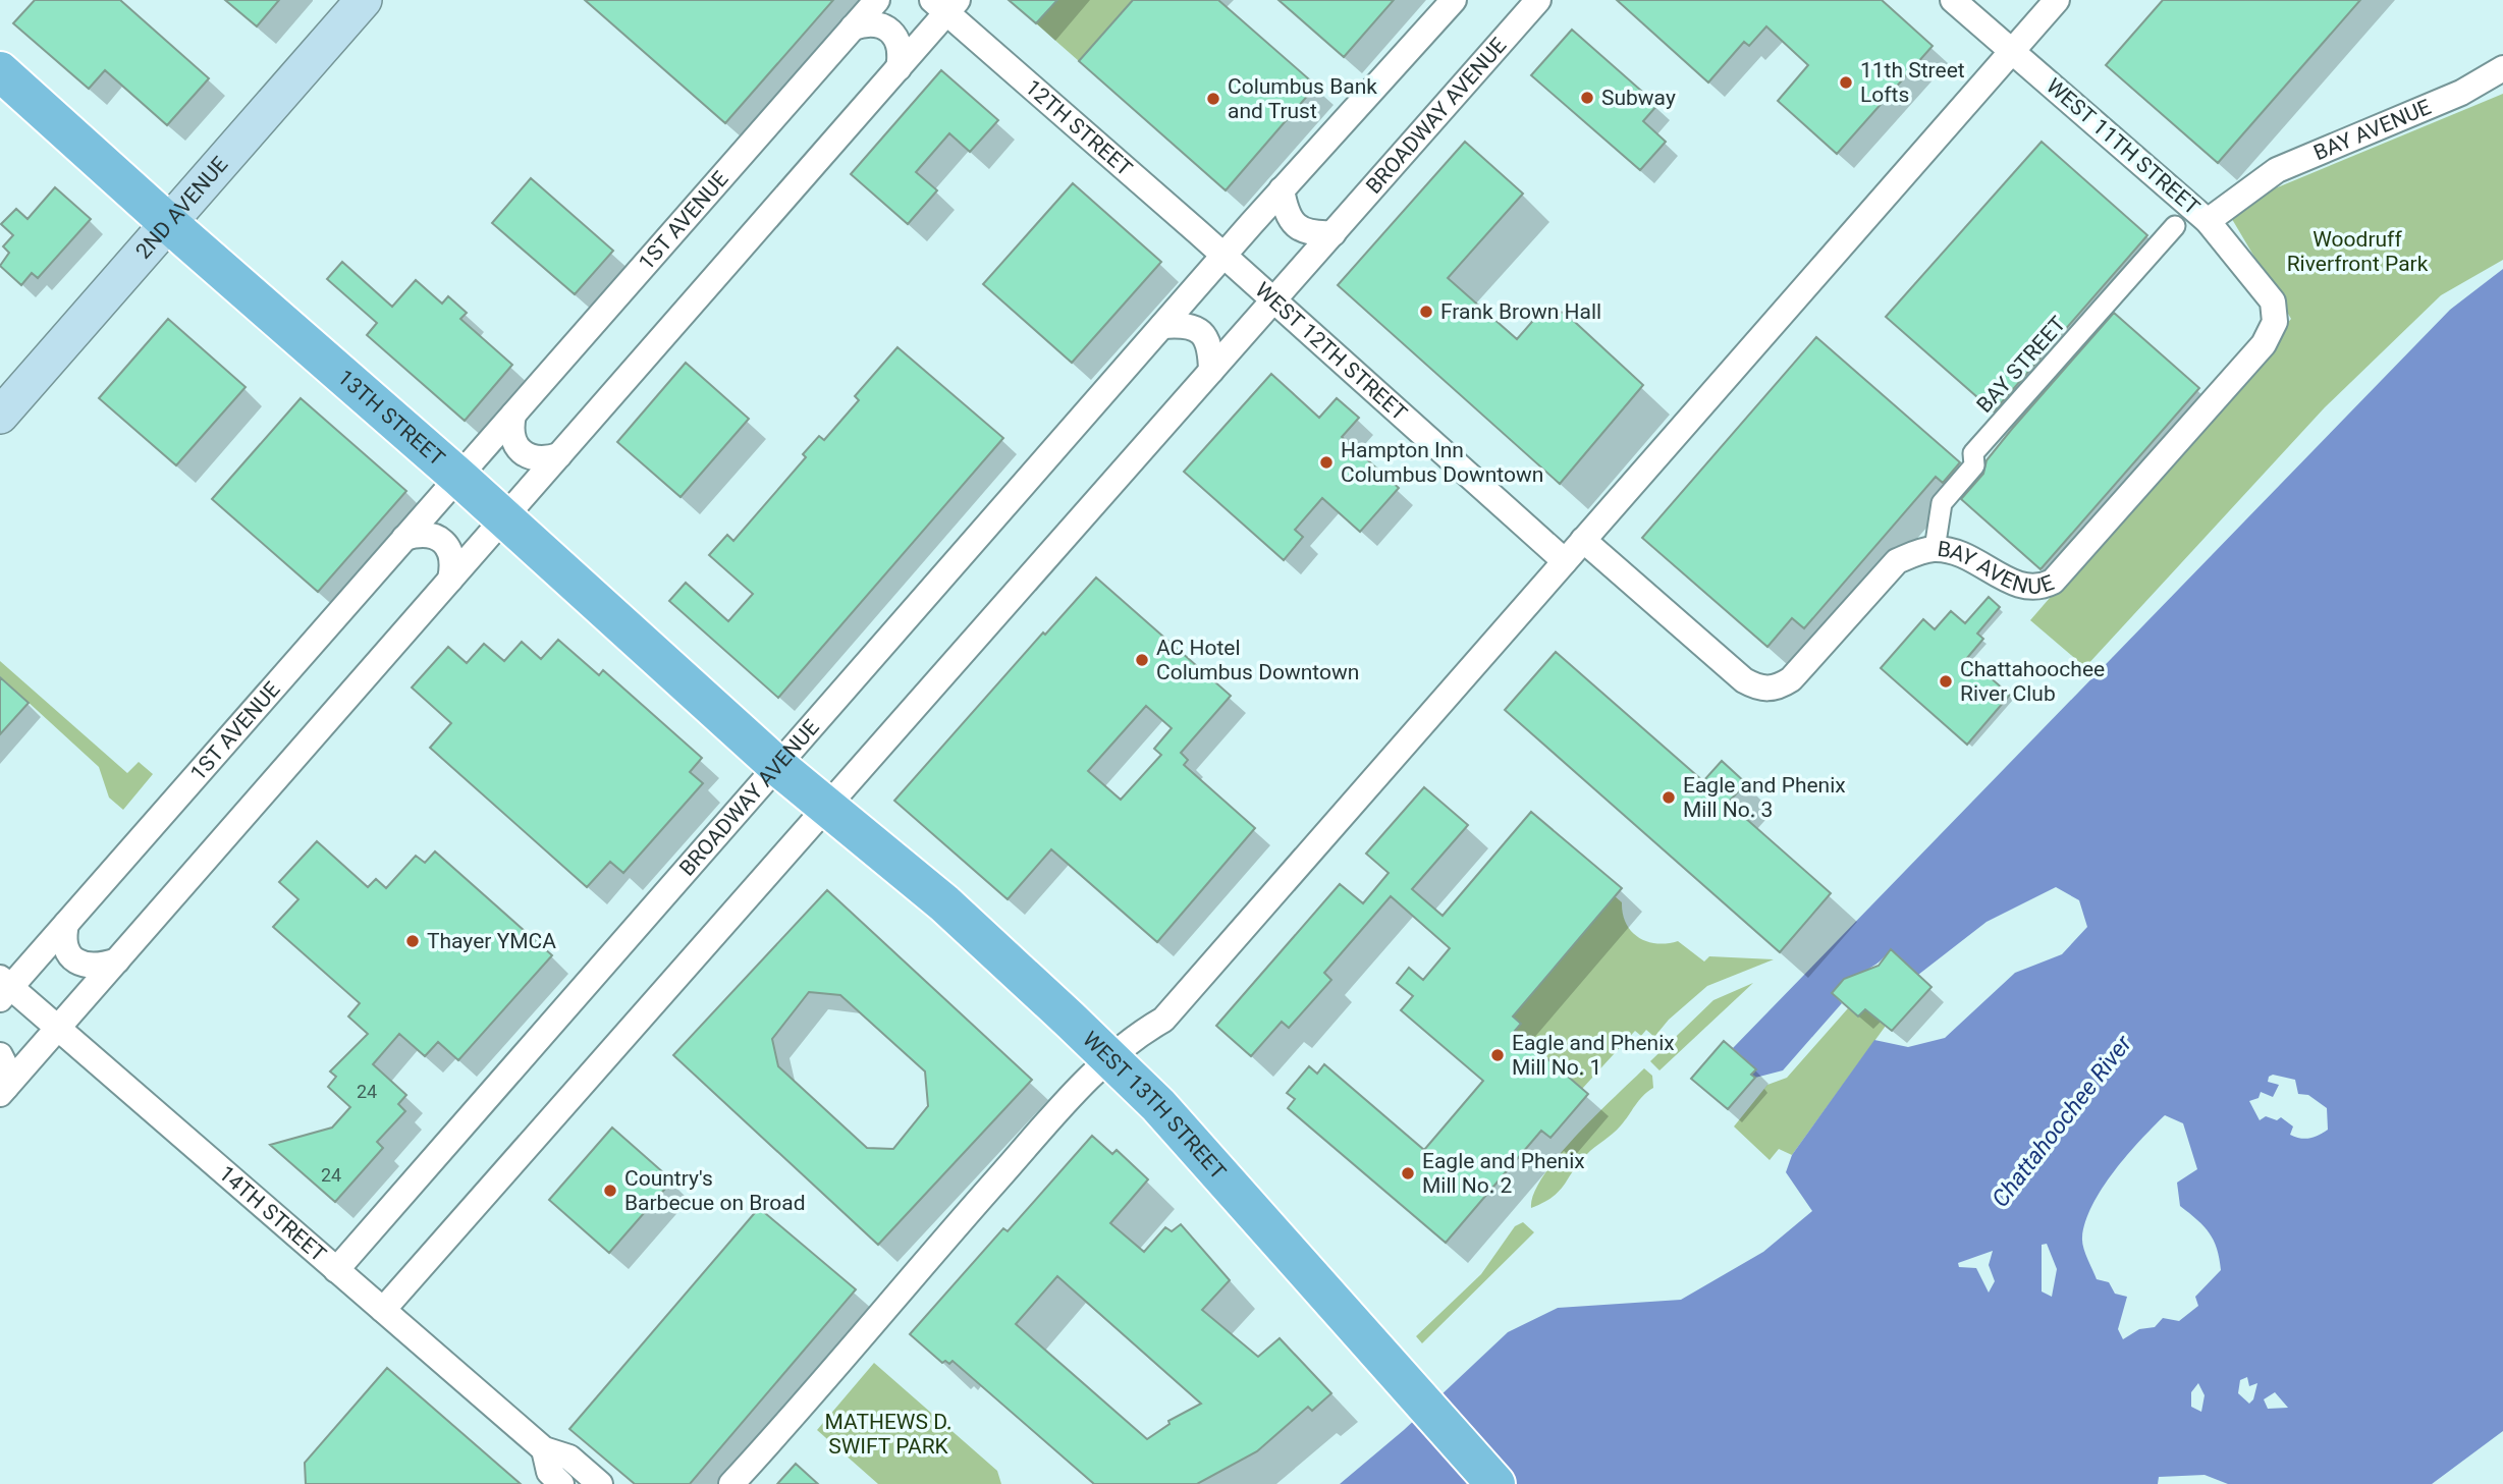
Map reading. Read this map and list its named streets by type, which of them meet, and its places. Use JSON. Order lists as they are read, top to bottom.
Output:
{
  "streets": {
    "main road": ["2ND AVENUE", "13TH STREET", "WEST 13TH STREET"],
    "street": [
      "BROADWAY AVENUE",
      "12TH STREET",
      "BAY AVENUE",
      "WEST 11TH STREET",
      "1ST AVENUE",
      "WEST 12TH STREET",
      "BAY STREET",
      "14TH STREET"
    ]
  },
  "crossings": [
    ["BROADWAY AVENUE", "12TH STREET"],
    ["BROADWAY AVENUE", "WEST 12TH STREET"],
    ["BROADWAY AVENUE", "13TH STREET"],
    ["BROADWAY AVENUE", "WEST 13TH STREET"],
    ["BROADWAY AVENUE", "14TH STREET"],
    ["12TH STREET", "WEST 12TH STREET"],
    ["BAY AVENUE", "WEST 11TH STREET"],
    ["BAY AVENUE", "BAY STREET"],
    ["2ND AVENUE", "13TH STREET"],
    ["1ST AVENUE", "13TH STREET"],
    ["1ST AVENUE", "14TH STREET"],
    ["13TH STREET", "WEST 13TH STREET"]
  ],
  "water": ["Chattahoochee River"],
  "parks": ["Woodruff Riverfront Park", "MATHEWS D. SWIFT PARK"],
  "places": [
    "11th Street Lofts",
    "Subway",
    "Columbus Bank and Trust",
    "Frank Brown Hall",
    "Hampton Inn Columbus Downtown",
    "AC Hotel Columbus Downtown",
    "Chattahoochee River Club",
    "Eagle and Phenix Mill No. 3",
    "Thayer YMCA",
    "Eagle and Phenix Mill No. 1",
    "Eagle and Phenix Mill No. 2",
    "Country's Barbecue on Broad"
  ],
  "house_numbers": ["24", "24"]
}
